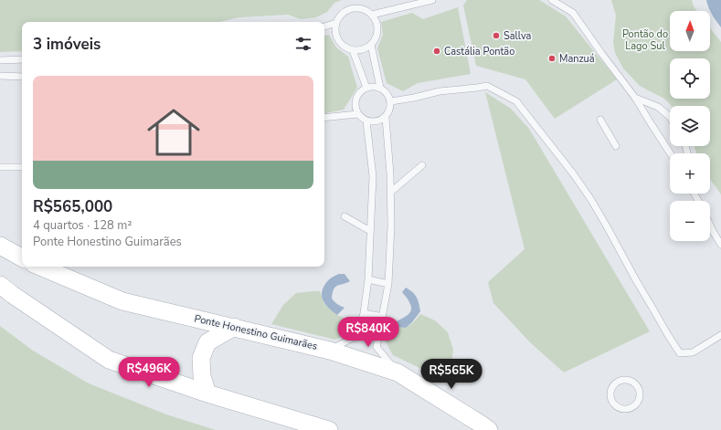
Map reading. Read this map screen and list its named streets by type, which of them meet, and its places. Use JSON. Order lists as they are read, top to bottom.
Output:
{
  "streets": {
    "main road": ["Ponte Honestino Guimarães"]
  },
  "parks": ["Pontão do Lago Sul"],
  "places": ["Sallva", "Castália Pontão", "Manzuá"],
  "north": "top",
  "page": {
    "map_buttons": ["+", "−"],
    "heading": "3 imóveis",
    "list": [
      {
        "name": "R$565,000",
        "note": "4 quartos · 128 m² · Ponte Honestino Guimarães"
      }
    ],
    "price": ["R$840K", "R$496K", "R$565K"]
  }
}
